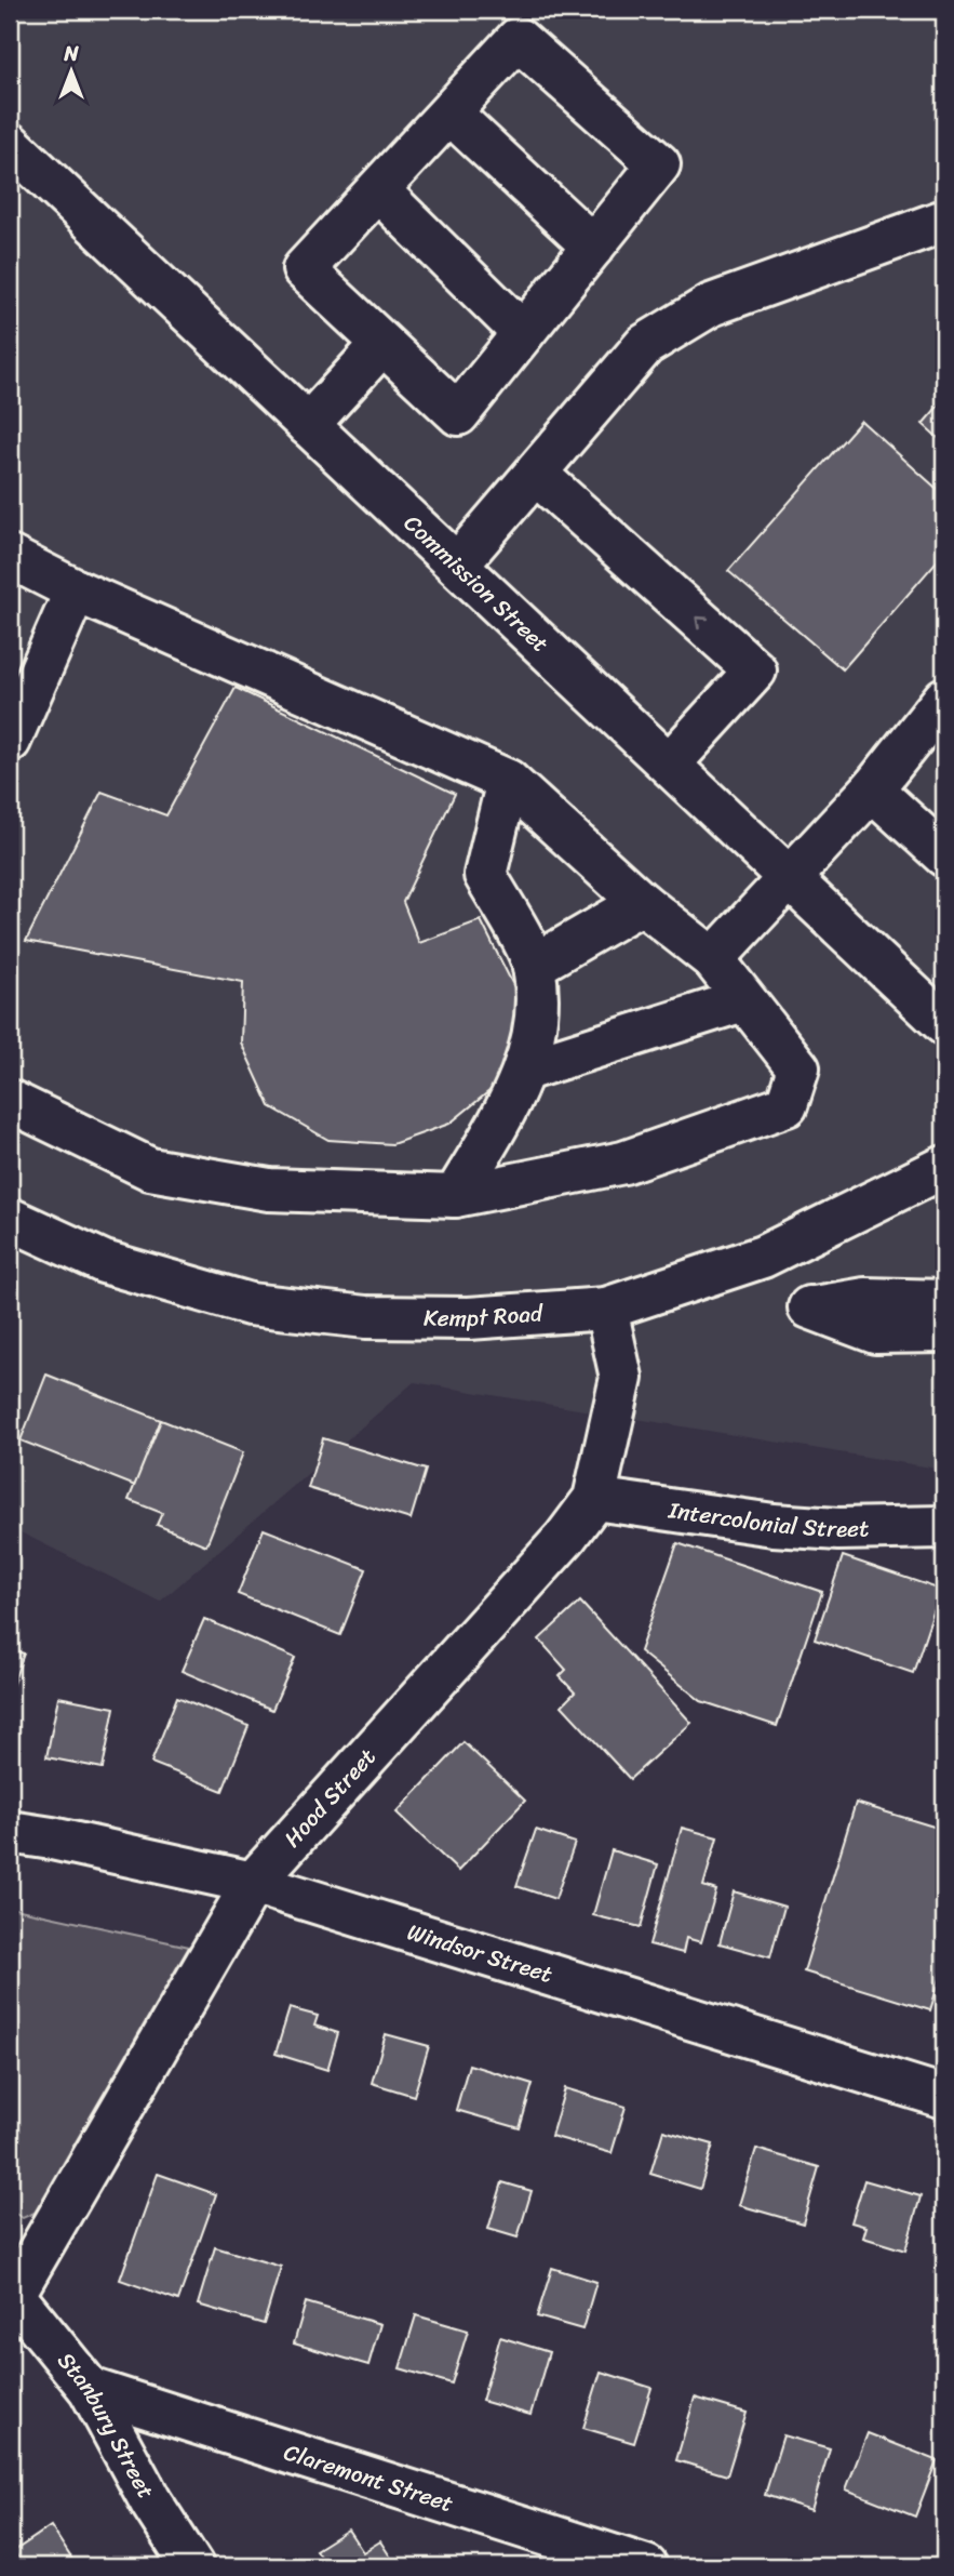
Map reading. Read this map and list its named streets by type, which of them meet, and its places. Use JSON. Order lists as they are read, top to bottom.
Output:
{
  "streets": {
    "street": [
      "Commission Street",
      "Kempt Road",
      "Intercolonial Street",
      "Hood Street",
      "Windsor Street",
      "Stanbury Street",
      "Claremont Street"
    ]
  },
  "crossings": [
    ["Kempt Road", "Hood Street"],
    ["Intercolonial Street", "Hood Street"],
    ["Hood Street", "Windsor Street"],
    ["Hood Street", "Stanbury Street"],
    ["Stanbury Street", "Claremont Street"]
  ],
  "north": "top"
}
